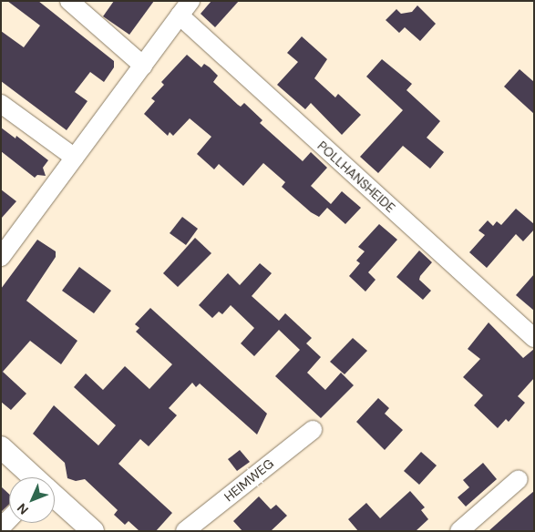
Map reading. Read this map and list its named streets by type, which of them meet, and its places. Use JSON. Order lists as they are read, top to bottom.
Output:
{
  "streets": {
    "street": ["POLLHANSHEIDE", "HEIMWEG"]
  },
  "north": "bottom left"
}
